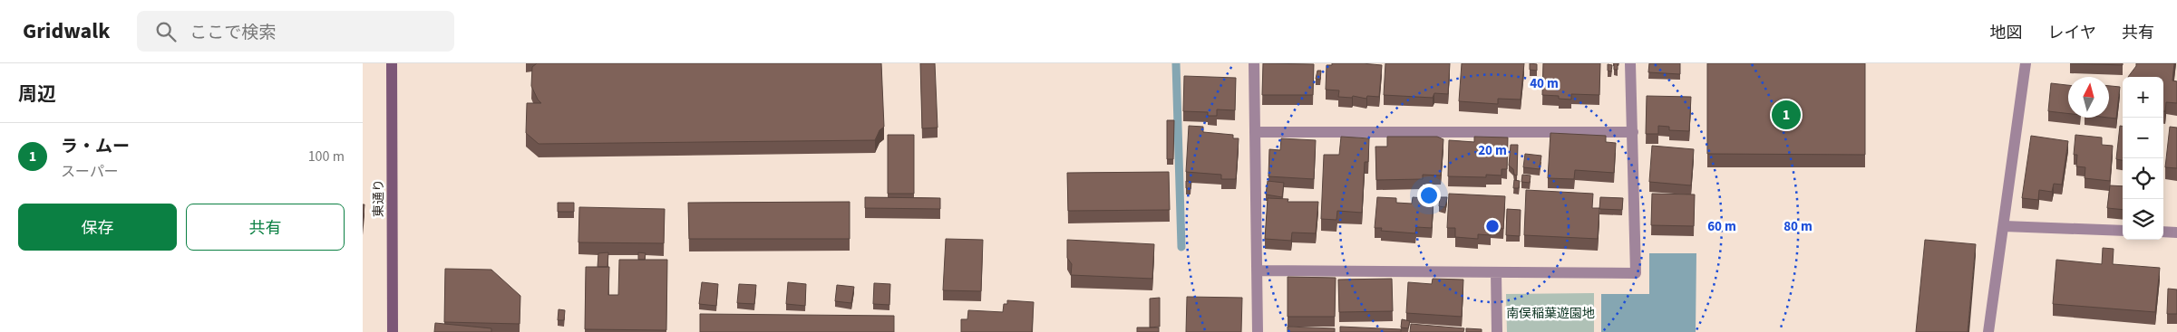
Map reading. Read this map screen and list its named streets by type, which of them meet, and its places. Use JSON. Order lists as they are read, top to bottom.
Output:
{
  "streets": {
    "street": ["東通り"]
  },
  "parks": ["南俣稲葉遊園地"],
  "north": "top",
  "page": {
    "header": "Gridwalk",
    "search": "ここで検索",
    "nav": ["地図", "レイヤ", "共有"],
    "heading": "周辺",
    "map_buttons": ["+", "−"],
    "pins": "1",
    "list": [
      {
        "mark": "1",
        "name": "ラ・ムー",
        "note": "スーパー",
        "value": "100 m"
      }
    ],
    "buttons": ["保存", "共有"]
  },
  "rings": [
    "40 m",
    "20 m",
    "60 m",
    "80 m"
  ]
}
